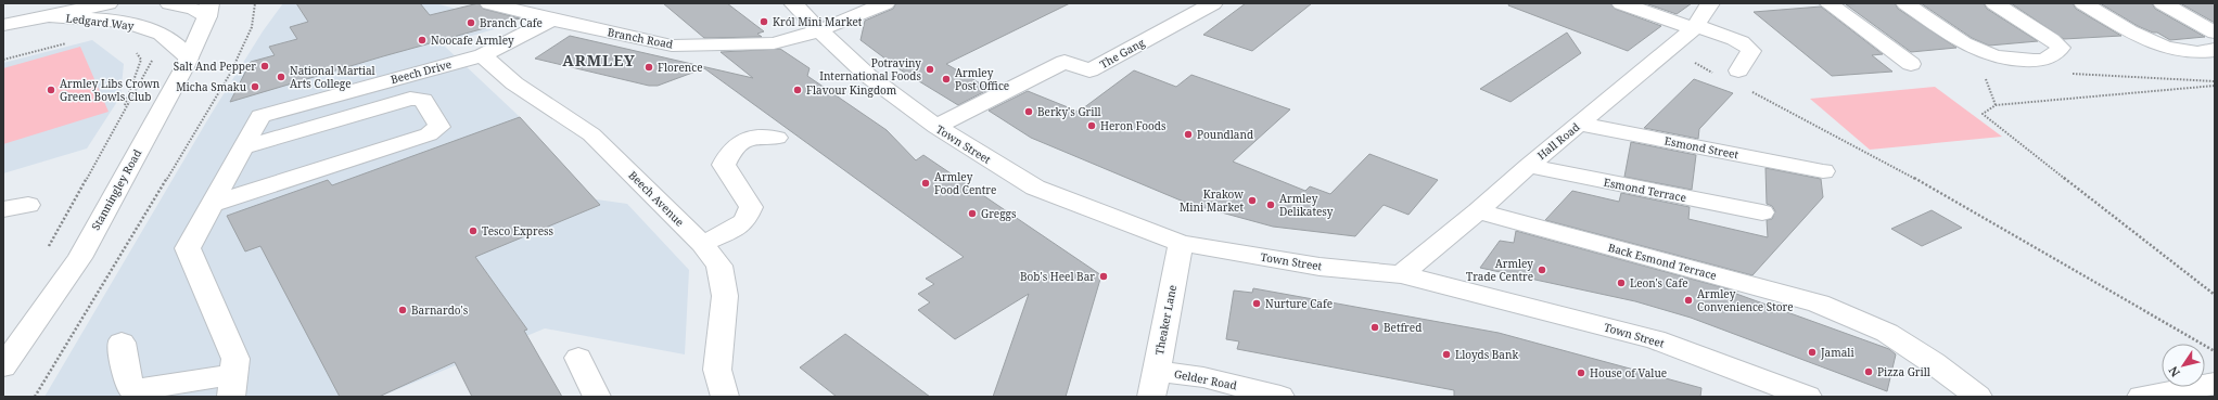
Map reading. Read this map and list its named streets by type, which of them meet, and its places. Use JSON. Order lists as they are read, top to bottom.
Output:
{
  "streets": {
    "street": [
      "Ledgard Way",
      "Branch Road",
      "The Gang",
      "Beech Drive",
      "Hall Road",
      "Town Street",
      "Esmond Street",
      "Stanningley Road",
      "Esmond Terrace",
      "Beech Avenue",
      "Back Esmond Terrace",
      "Theaker Lane",
      "Gelder Road"
    ]
  },
  "crossings": [
    ["Ledgard Way", "Stanningley Road"],
    ["Branch Road", "Beech Drive"],
    ["Branch Road", "Town Street"],
    ["The Gang", "Town Street"],
    ["Beech Drive", "Beech Avenue"],
    ["Hall Road", "Town Street"],
    ["Hall Road", "Esmond Street"],
    ["Hall Road", "Esmond Terrace"],
    ["Hall Road", "Back Esmond Terrace"],
    ["Town Street", "Theaker Lane"],
    ["Theaker Lane", "Gelder Road"]
  ],
  "districts": ["ARMLEY"],
  "places": [
    "Król Mini Market",
    "Branch Cafe",
    "Noocafe Armley",
    "Salt And Pepper",
    "Florence",
    "Potraviny International Foods",
    "National Martial Arts College",
    "Armley Post Office",
    "Micha Smaku",
    "Armley Libs Crown Green Bowls Club",
    "Flavour Kingdom",
    "Berky's Grill",
    "Heron Foods",
    "Poundland",
    "Armley Food Centre",
    "Krakow Mini Market",
    "Armley Delikatesy",
    "Greggs",
    "Tesco Express",
    "Armley Trade Centre",
    "Bob's Heel Bar",
    "Leon's Cafe",
    "Armley Convenience Store",
    "Nurture Cafe",
    "Barnardo's",
    "Betfred",
    "Jamali",
    "Lloyds Bank",
    "Pizza Grill",
    "House of Value"
  ],
  "north": "bottom left"
}
